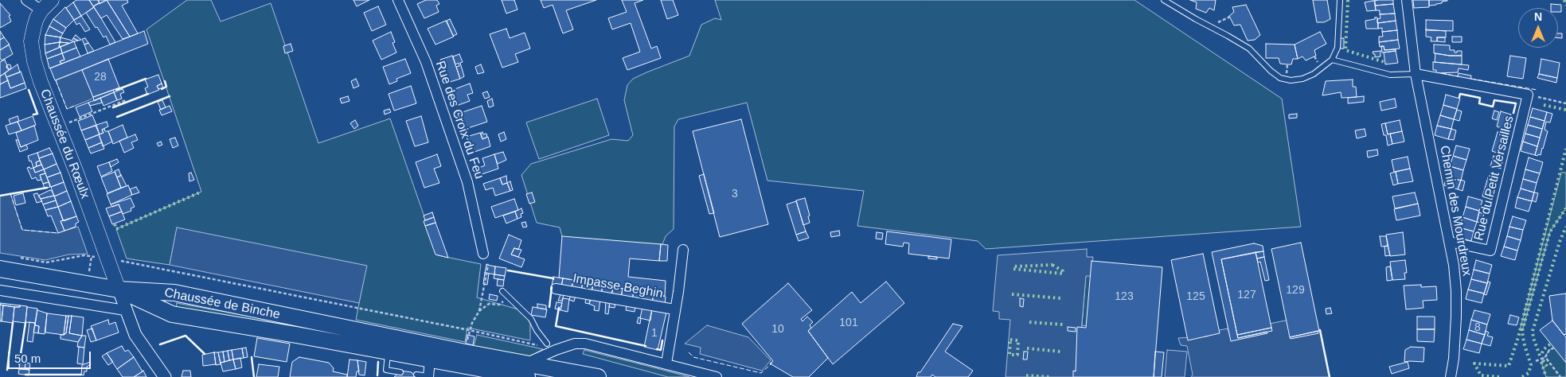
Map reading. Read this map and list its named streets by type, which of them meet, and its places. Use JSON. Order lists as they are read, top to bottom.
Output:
{
  "streets": {
    "main road": ["Chaussée du Rœulx", "Chaussée de Binche"],
    "street": [
      "Rue des Croix du Feu",
      "Rue du Petit Versailles",
      "Chemin des Mourdreux",
      "Impasse Beghin"
    ]
  },
  "crossings": [
    ["Chaussée du Rœulx", "Chaussée de Binche"],
    ["Rue du Petit Versailles", "Chemin des Mourdreux"]
  ],
  "house_numbers": [
    "28",
    "3",
    "129",
    "127",
    "123",
    "125",
    "101",
    "8",
    "10",
    "1"
  ],
  "scale_bar": "50 m",
  "north": "top"
}
